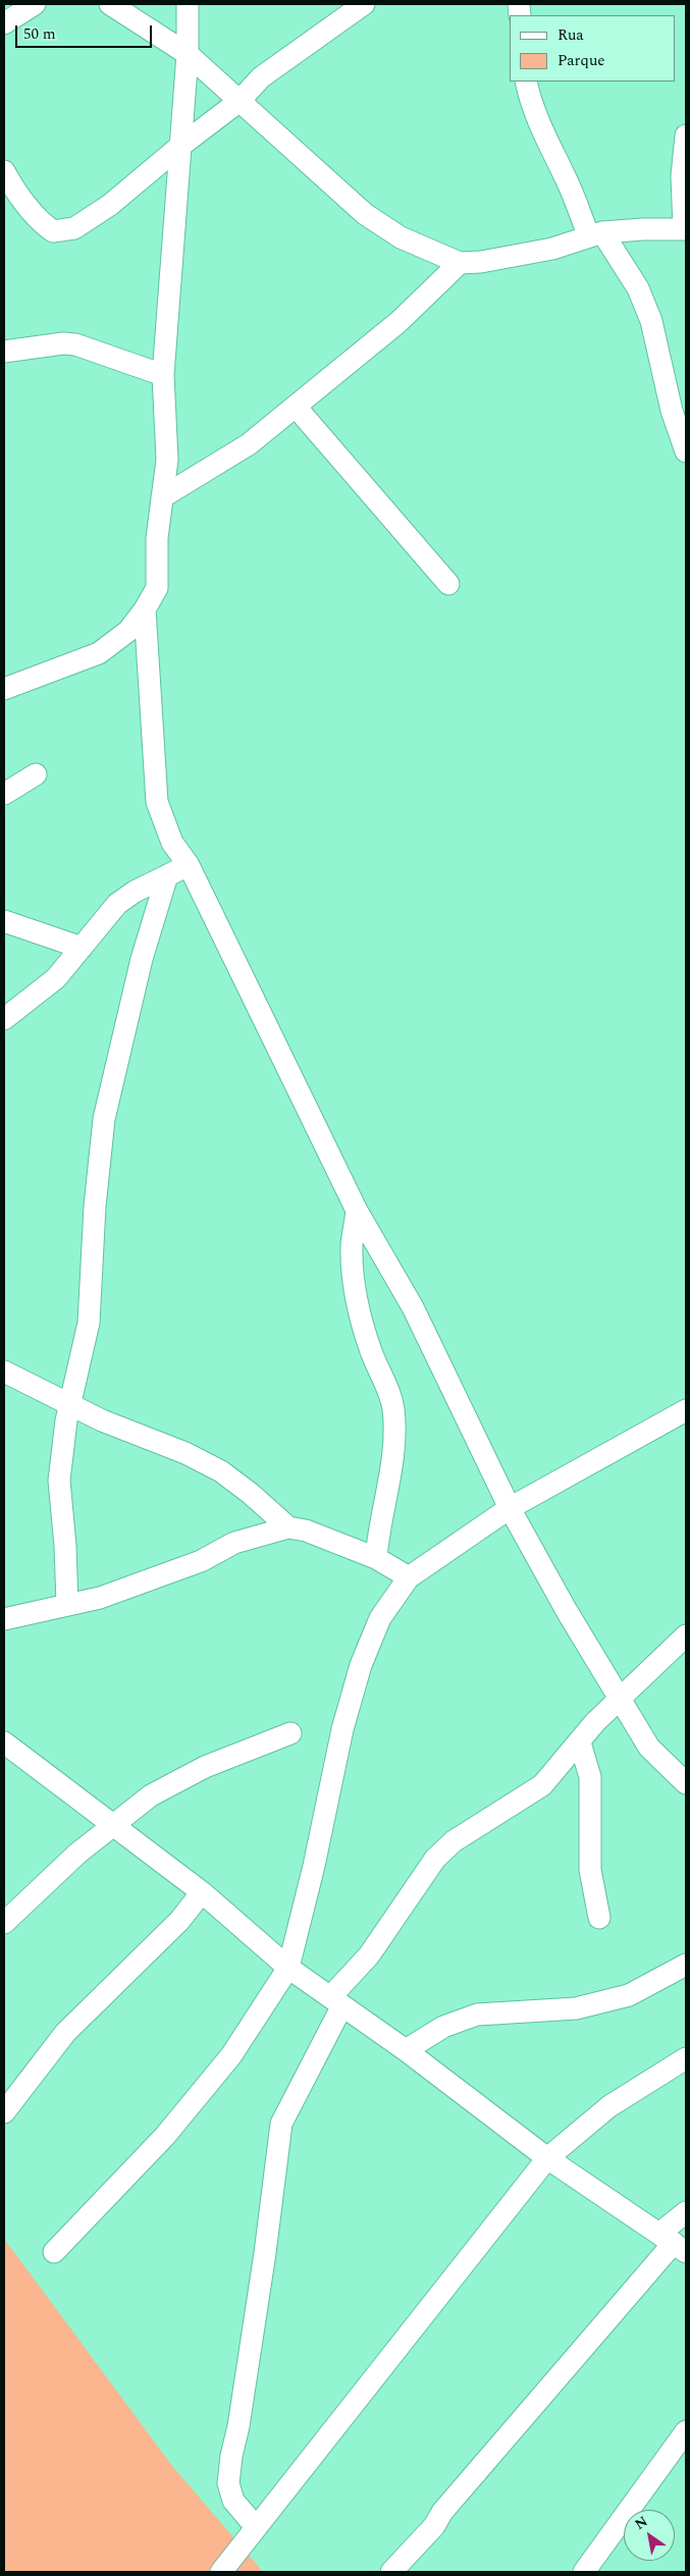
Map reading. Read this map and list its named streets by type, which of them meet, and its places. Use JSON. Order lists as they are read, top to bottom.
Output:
{
  "legend": ["Rua", "Parque"],
  "scale_bar": "50 m",
  "north": "top left"
}
